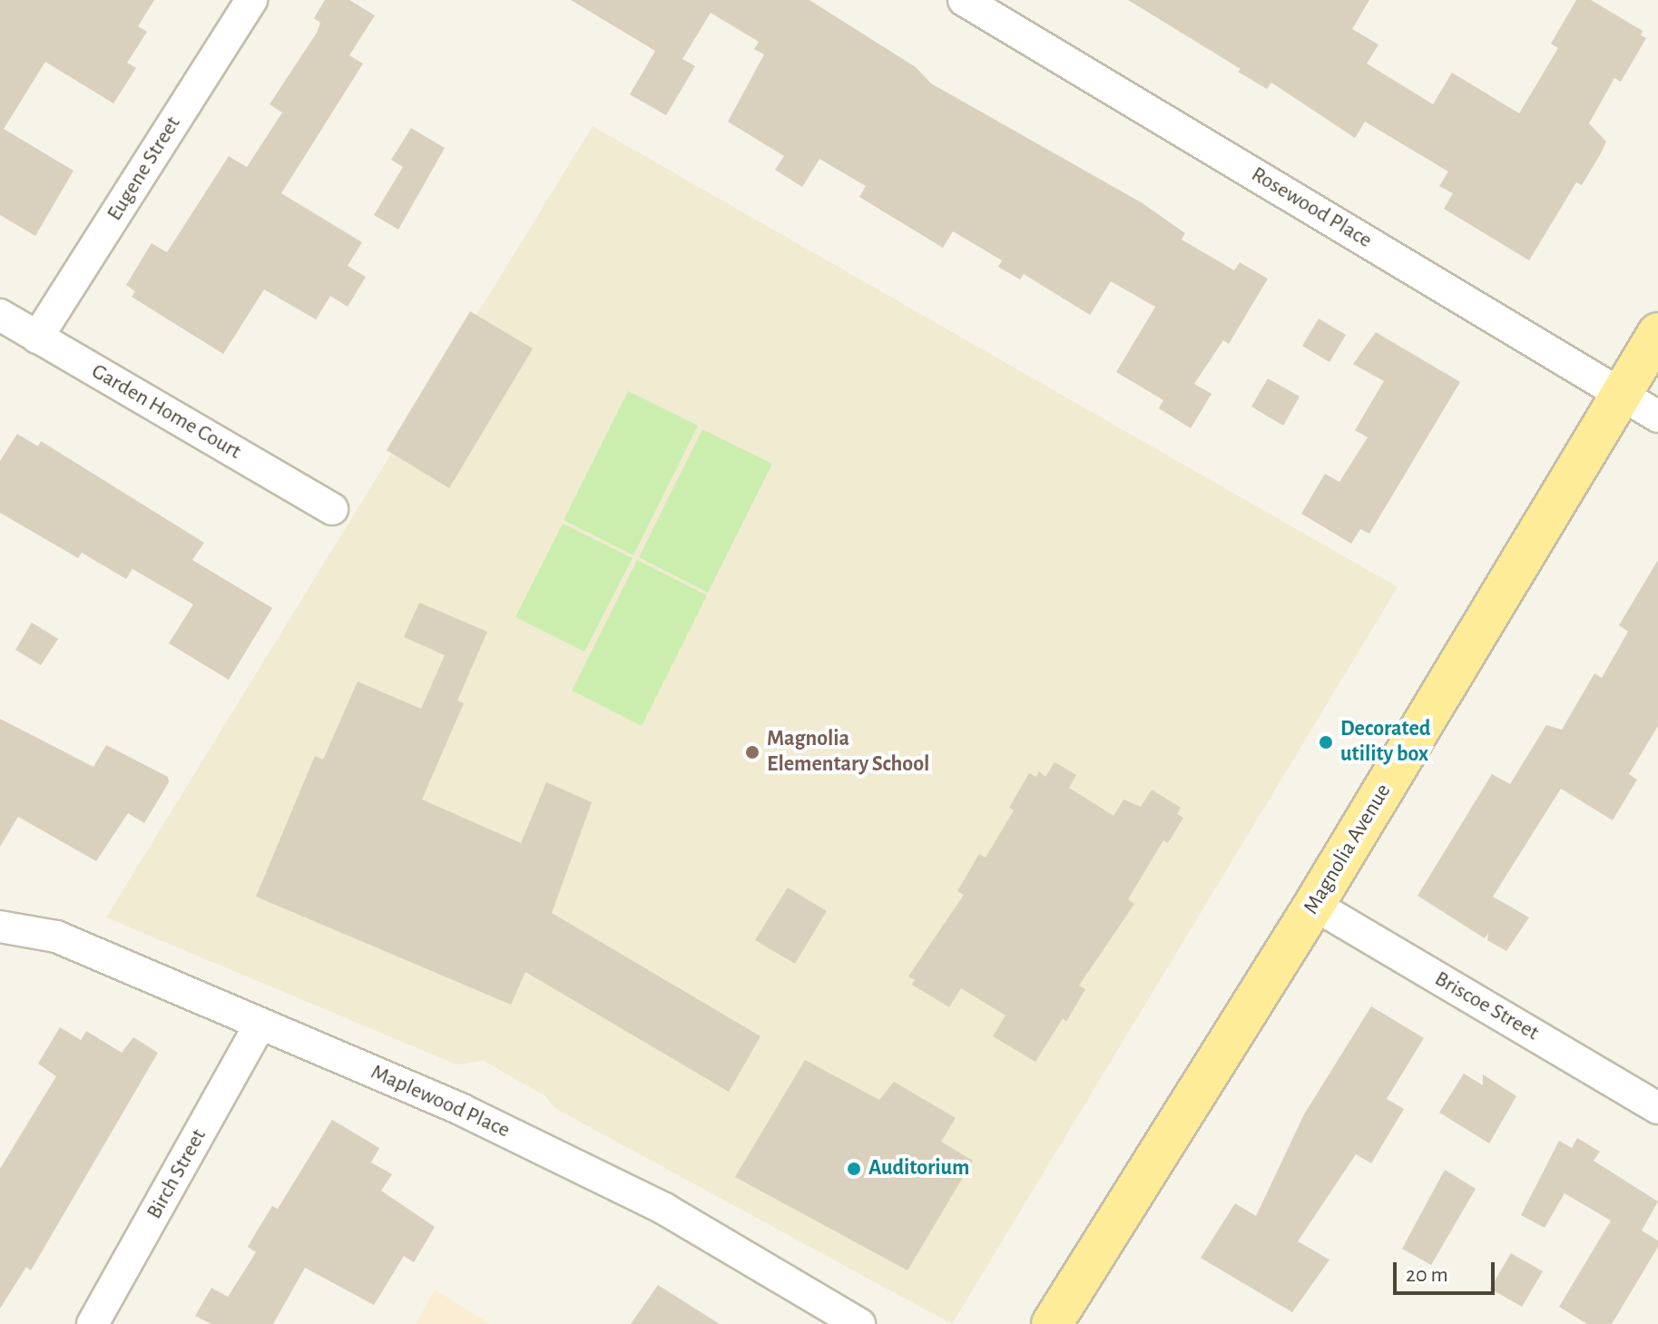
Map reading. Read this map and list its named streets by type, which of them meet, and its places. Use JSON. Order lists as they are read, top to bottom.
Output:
{
  "streets": {
    "main road": ["Magnolia Avenue"],
    "street": [
      "Eugene Street",
      "Rosewood Place",
      "Garden Home Court",
      "Briscoe Street",
      "Maplewood Place",
      "Birch Street"
    ]
  },
  "crossings": [
    ["Eugene Street", "Garden Home Court"],
    ["Rosewood Place", "Magnolia Avenue"],
    ["Magnolia Avenue", "Briscoe Street"],
    ["Maplewood Place", "Birch Street"]
  ],
  "places": ["Decorated utility box", "Magnolia Elementary School", "Auditorium"],
  "scale_bar": "20 m"
}
